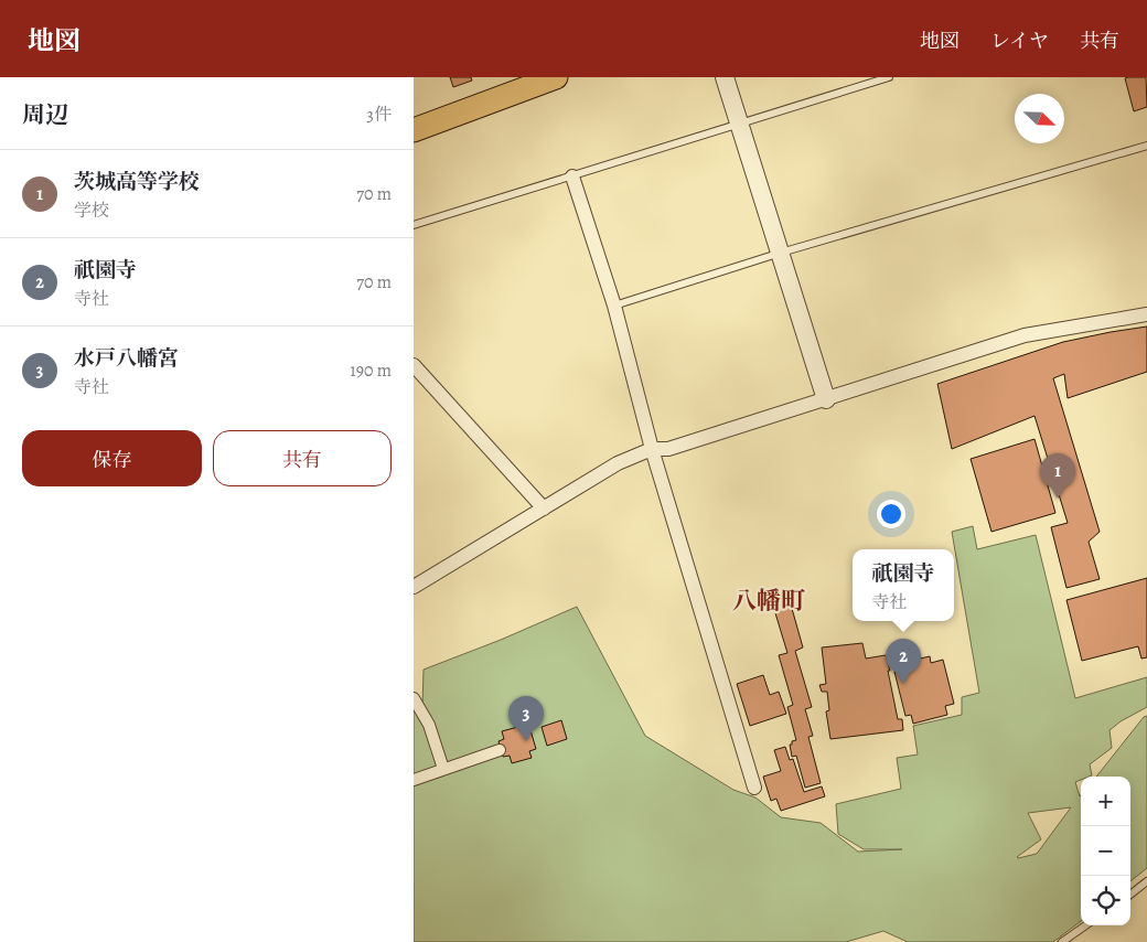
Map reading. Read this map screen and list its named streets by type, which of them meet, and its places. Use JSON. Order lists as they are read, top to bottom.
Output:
{
  "districts": ["八幡町"],
  "north": "bottom right",
  "page": {
    "header": "地図",
    "nav": ["地図", "レイヤ", "共有"],
    "heading": ["周辺", "3件"],
    "list": [
      {
        "mark": "1",
        "name": "茨城高等学校",
        "note": "学校",
        "value": "70 m"
      },
      {
        "mark": "2",
        "name": "祇園寺",
        "note": "寺社",
        "value": "70 m"
      },
      {
        "mark": "3",
        "name": "水戸八幡宮",
        "note": "寺社",
        "value": "190 m"
      }
    ],
    "buttons": ["保存", "共有"],
    "pins": ["1", "2", "3"],
    "popup": ["祇園寺", "寺社"],
    "map_buttons": ["+", "−"]
  }
}
